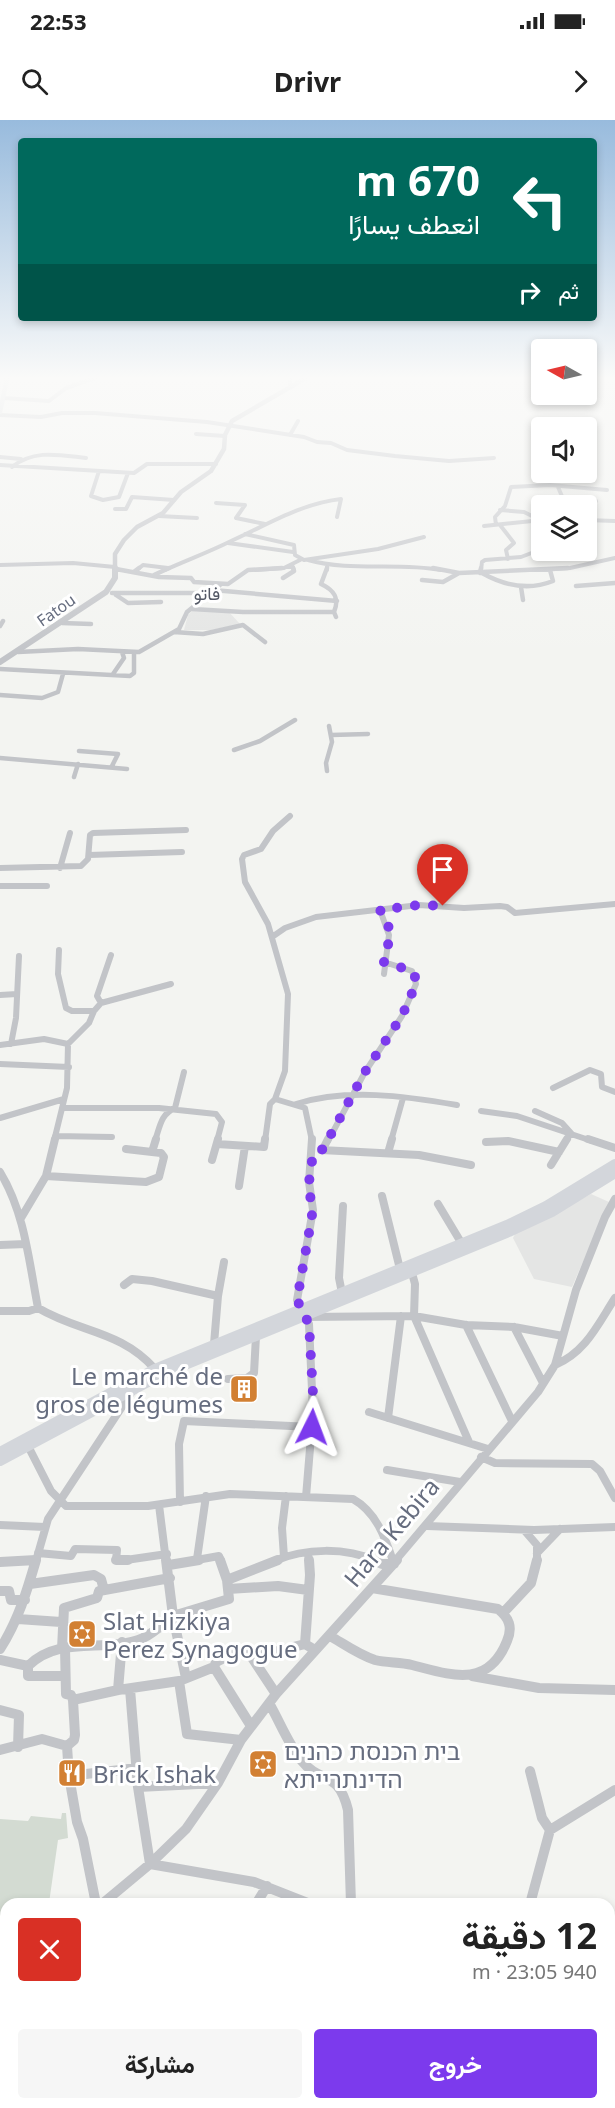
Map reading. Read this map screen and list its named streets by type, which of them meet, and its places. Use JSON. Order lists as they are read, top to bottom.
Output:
{
  "streets": {
    "street": ["Fatou", "Hara Kebira"]
  },
  "districts": ["فاتو"],
  "places": {
    "building": ["Le marché de gros de légumes"],
    "synagogue": ["Slat Hizkiya Perez Synagogue", "בית הכנסת כהנים הדינתרייתא"],
    "restaurant": ["Brick Ishak"]
  },
  "north": "left",
  "page": {
    "status": "22:53",
    "header": "Drivr",
    "turn": ["670 m", "انعطف يسارًا"],
    "then": "ثم",
    "heading": ["12 دقيقة", "940 m · 23:05"],
    "buttons": ["خروج", "مشاركة"]
  }
}
